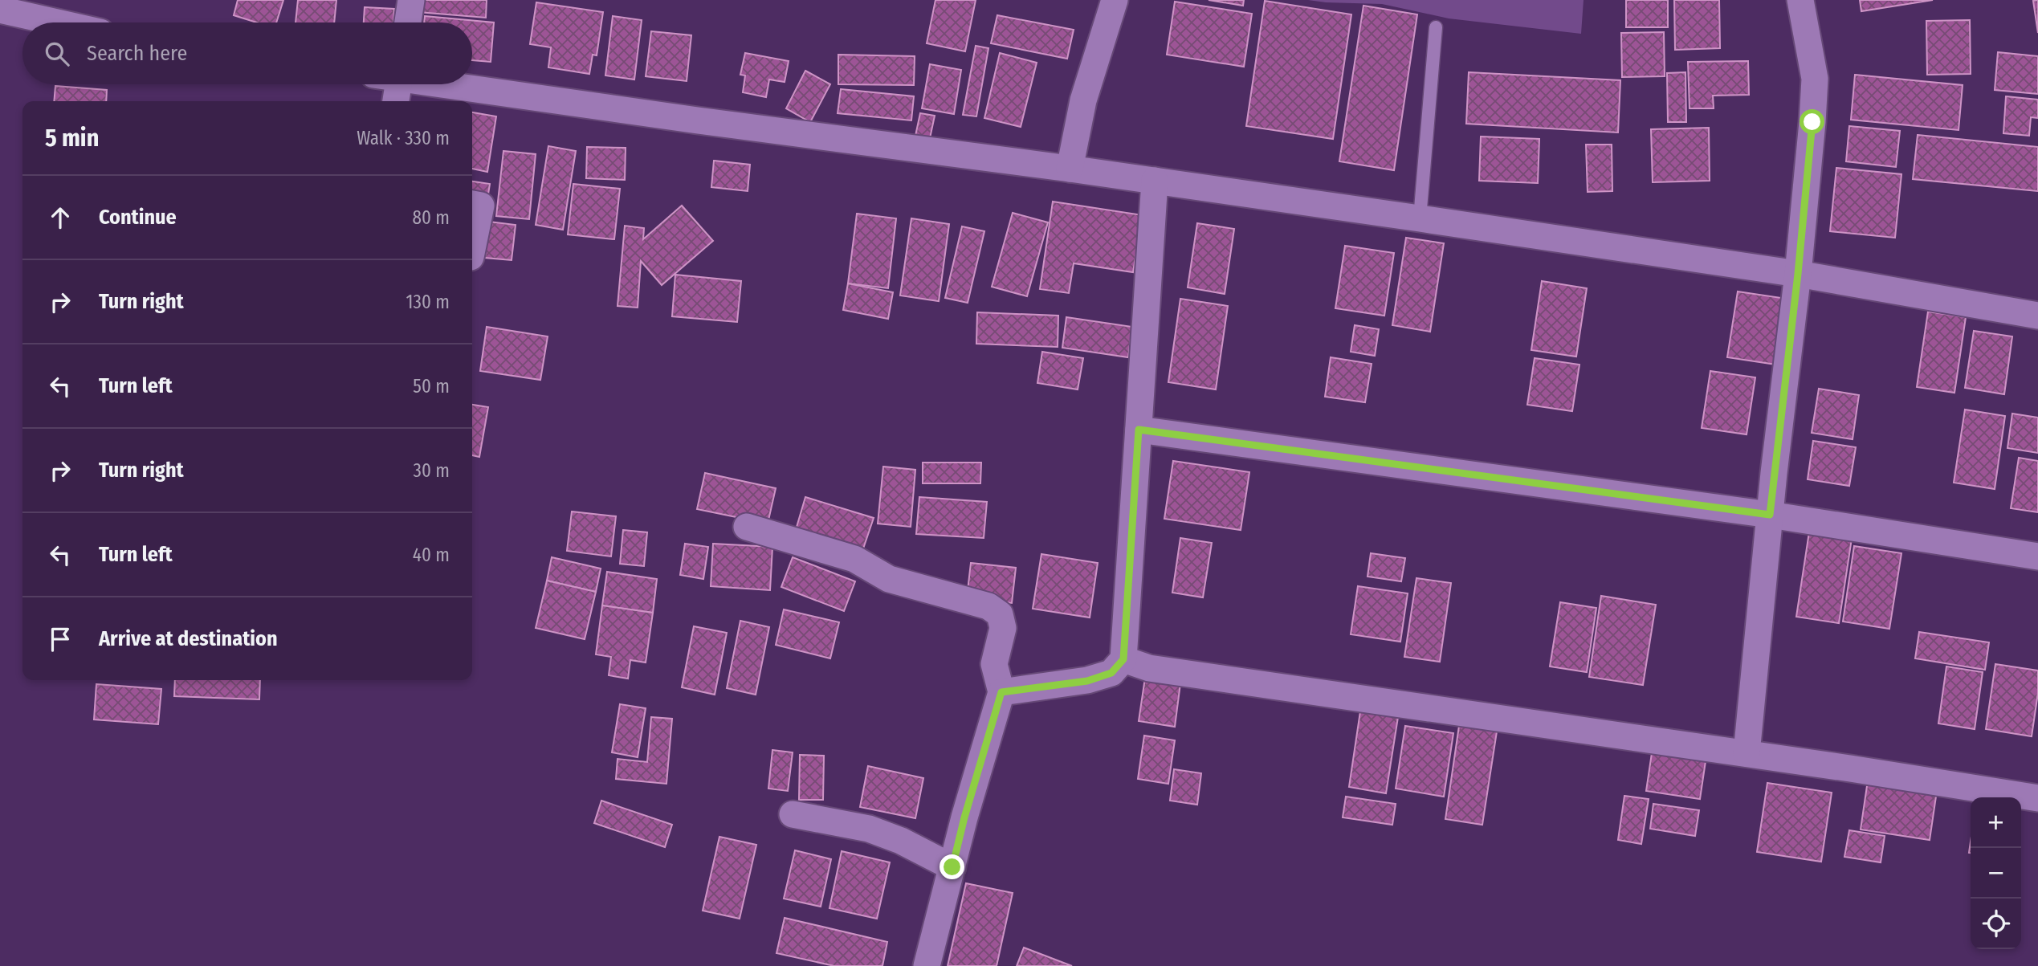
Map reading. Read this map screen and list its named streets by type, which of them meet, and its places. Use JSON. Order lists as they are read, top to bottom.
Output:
{
  "page": {
    "search": "Search here",
    "heading": ["5 min", "Walk · 330 m"],
    "list": [
      ["Continue", "80 m"],
      ["Turn right", "130 m"],
      ["Turn left", "50 m"],
      ["Turn right", "30 m"],
      ["Turn left", "40 m"],
      "Arrive at destination"
    ],
    "map_buttons": ["+", "−"]
  }
}
